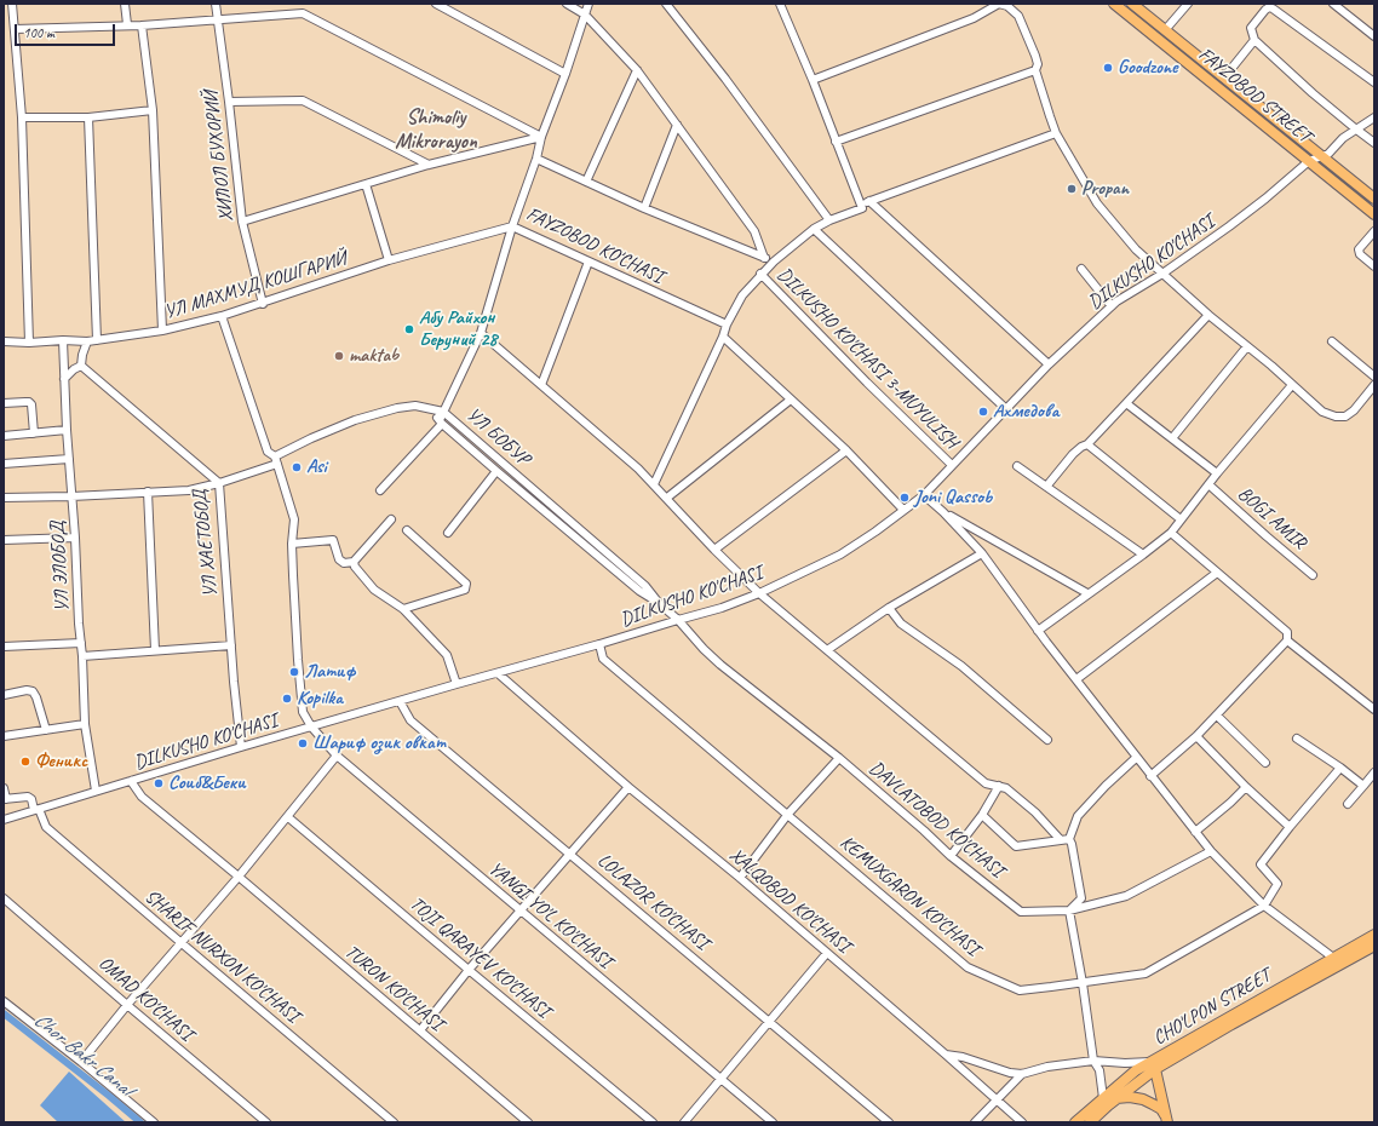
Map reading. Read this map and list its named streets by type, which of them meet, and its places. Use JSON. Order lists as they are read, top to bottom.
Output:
{
  "streets": {
    "main road": ["FAYZOBOD STREET", "CHO'LPON STREET"],
    "street": [
      "ХИЛОЛ БУХОРИЙ",
      "FAYZOBOD KO'CHASI",
      "DILKUSHO KO'CHASI",
      "УЛ МАХМУД КОШГАРИЙ",
      "DILKUSHO KO'CHASI 3-MUYULISH",
      "УЛ БОБУР",
      "УЛ ХАЕТОБОД",
      "УЛ ЭЛОБОД",
      "DAVLATOBOD KO'CHASI",
      "KEMUXGARON KO'CHASI",
      "XALQOBOD KO'CHASI",
      "LOLAZOR KO'CHASI",
      "YANGI YO'L KO'CHASI",
      "SHARIF NURXON KO'CHASI",
      "TOJI QARAYEV KO'CHASI",
      "TURON KO'CHASI",
      "OMAD KO'CHASI"
    ]
  },
  "crossings": [
    ["FAYZOBOD STREET", "DILKUSHO KO'CHASI"],
    ["ХИЛОЛ БУХОРИЙ", "УЛ МАХМУД КОШГАРИЙ"],
    ["FAYZOBOD KO'CHASI", "УЛ МАХМУД КОШГАРИЙ"],
    ["FAYZOBOD KO'CHASI", "УЛ БОБУР"],
    ["DILKUSHO KO'CHASI", "DILKUSHO KO'CHASI 3-MUYULISH"],
    ["DILKUSHO KO'CHASI", "УЛ БОБУР"],
    ["DILKUSHO KO'CHASI", "УЛ ХАЕТОБОД"],
    ["DILKUSHO KO'CHASI", "УЛ ЭЛОБОД"],
    ["DILKUSHO KO'CHASI", "DAVLATOBOD KO'CHASI"],
    ["DILKUSHO KO'CHASI", "KEMUXGARON KO'CHASI"],
    ["DILKUSHO KO'CHASI", "XALQOBOD KO'CHASI"],
    ["DILKUSHO KO'CHASI", "LOLAZOR KO'CHASI"],
    ["DILKUSHO KO'CHASI", "YANGI YO'L KO'CHASI"],
    ["DILKUSHO KO'CHASI", "SHARIF NURXON KO'CHASI"],
    ["DILKUSHO KO'CHASI", "TURON KO'CHASI"],
    ["УЛ МАХМУД КОШГАРИЙ", "УЛ БОБУР"],
    ["УЛ МАХМУД КОШГАРИЙ", "УЛ ЭЛОБОД"],
    ["УЛ МАХМУД КОШГАРИЙ", "YANGI YO'L KO'CHASI"],
    ["УЛ БОБУР", "DAVLATOBOD KO'CHASI"],
    ["XALQOBOD KO'CHASI", "CHO'LPON STREET"]
  ],
  "districts": ["Shimoliy Mikrorayon"],
  "water": ["Chor Bakr Canal"],
  "places": [
    "Goodzone",
    "Propan",
    "Абу Райхон Беруний 28",
    "maktab",
    "Ахмедова",
    "Asi",
    "Joni Qassob",
    "Латиф",
    "Kopilka",
    "Шариф озик овкат",
    "Феникс",
    "Соиб&Беки"
  ],
  "scale_bar": "100 m"
}
